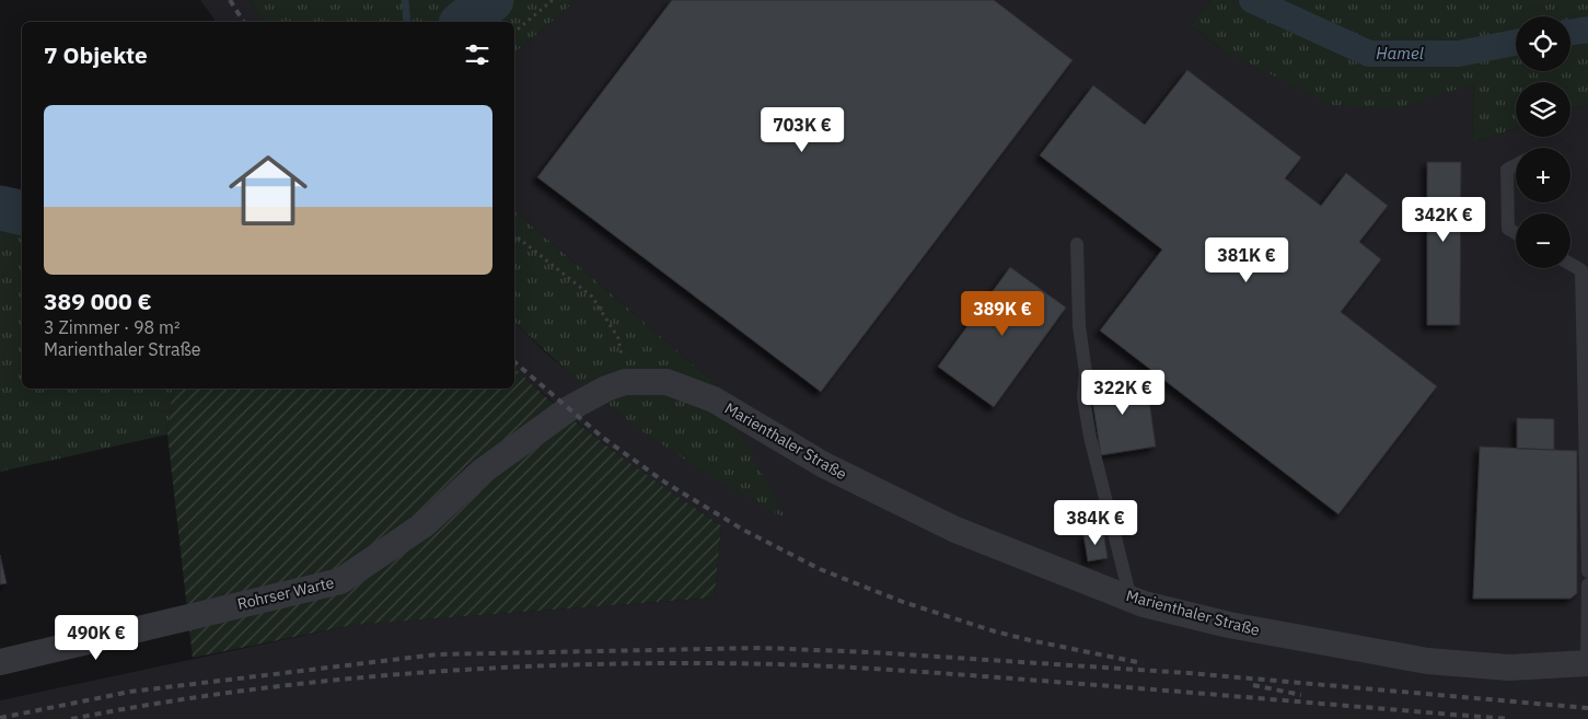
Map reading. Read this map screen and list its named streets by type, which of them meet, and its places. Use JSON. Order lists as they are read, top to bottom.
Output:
{
  "streets": {
    "street": ["Marienthaler Straße", "Rohrser Warte"]
  },
  "crossings": [
    ["Marienthaler Straße", "Rohrser Warte"]
  ],
  "water": ["Hamel"],
  "page": {
    "map_buttons": ["+", "−"],
    "heading": "7 Objekte",
    "list": [
      {
        "name": "389 000 €",
        "note": "3 Zimmer · 98 m² · Marienthaler Straße"
      }
    ],
    "price": [
      "703K €",
      "342K €",
      "381K €",
      "389K €",
      "322K €",
      "384K €",
      "490K €"
    ]
  }
}
